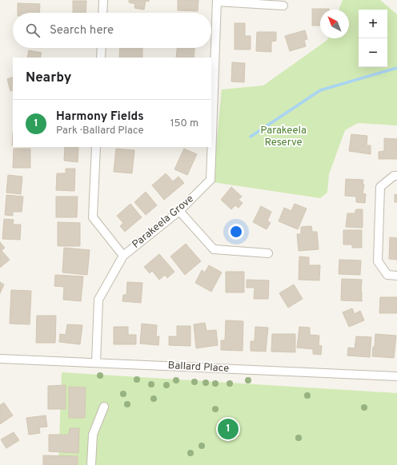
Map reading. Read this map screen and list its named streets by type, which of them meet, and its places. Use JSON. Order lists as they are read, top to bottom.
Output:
{
  "streets": {
    "street": ["Parakeela Grove", "Ballard Place"]
  },
  "crossings": [
    ["Parakeela Grove", "Ballard Place"]
  ],
  "parks": ["Parakeela Reserve"],
  "north": "top left",
  "page": {
    "map_buttons": ["+", "−"],
    "search": "Search here",
    "heading": "Nearby",
    "list": [
      {
        "mark": "1",
        "name": "Harmony Fields",
        "note": "Park · Ballard Place",
        "value": "150 m"
      }
    ],
    "pins": "1"
  }
}
